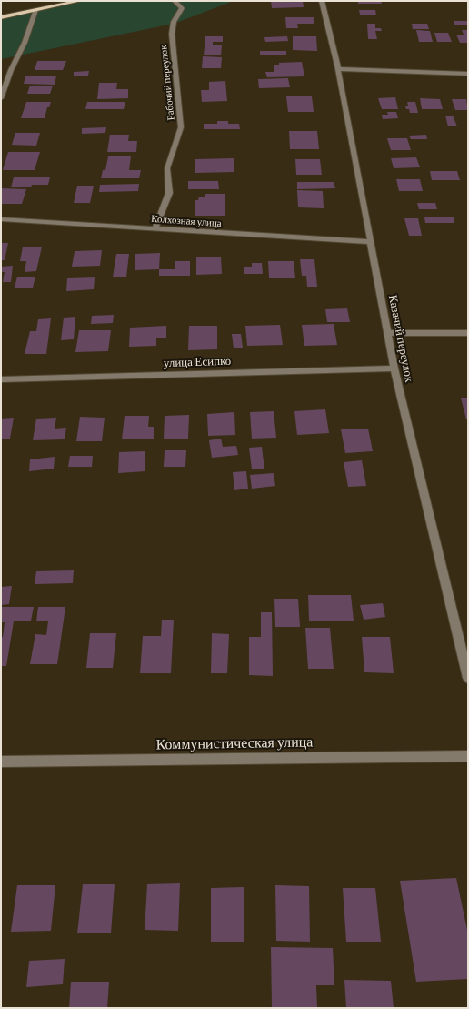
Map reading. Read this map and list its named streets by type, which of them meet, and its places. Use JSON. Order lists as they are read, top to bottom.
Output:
{
  "streets": {
    "street": [
      "Рабочий переулок",
      "Колхозная улица",
      "Казачий переулок",
      "улица Есипко",
      "Коммунистическая улица"
    ]
  },
  "crossings": [
    ["Рабочий переулок", "Колхозная улица"],
    ["Колхозная улица", "Казачий переулок"],
    ["Казачий переулок", "улица Есипко"]
  ]
}
